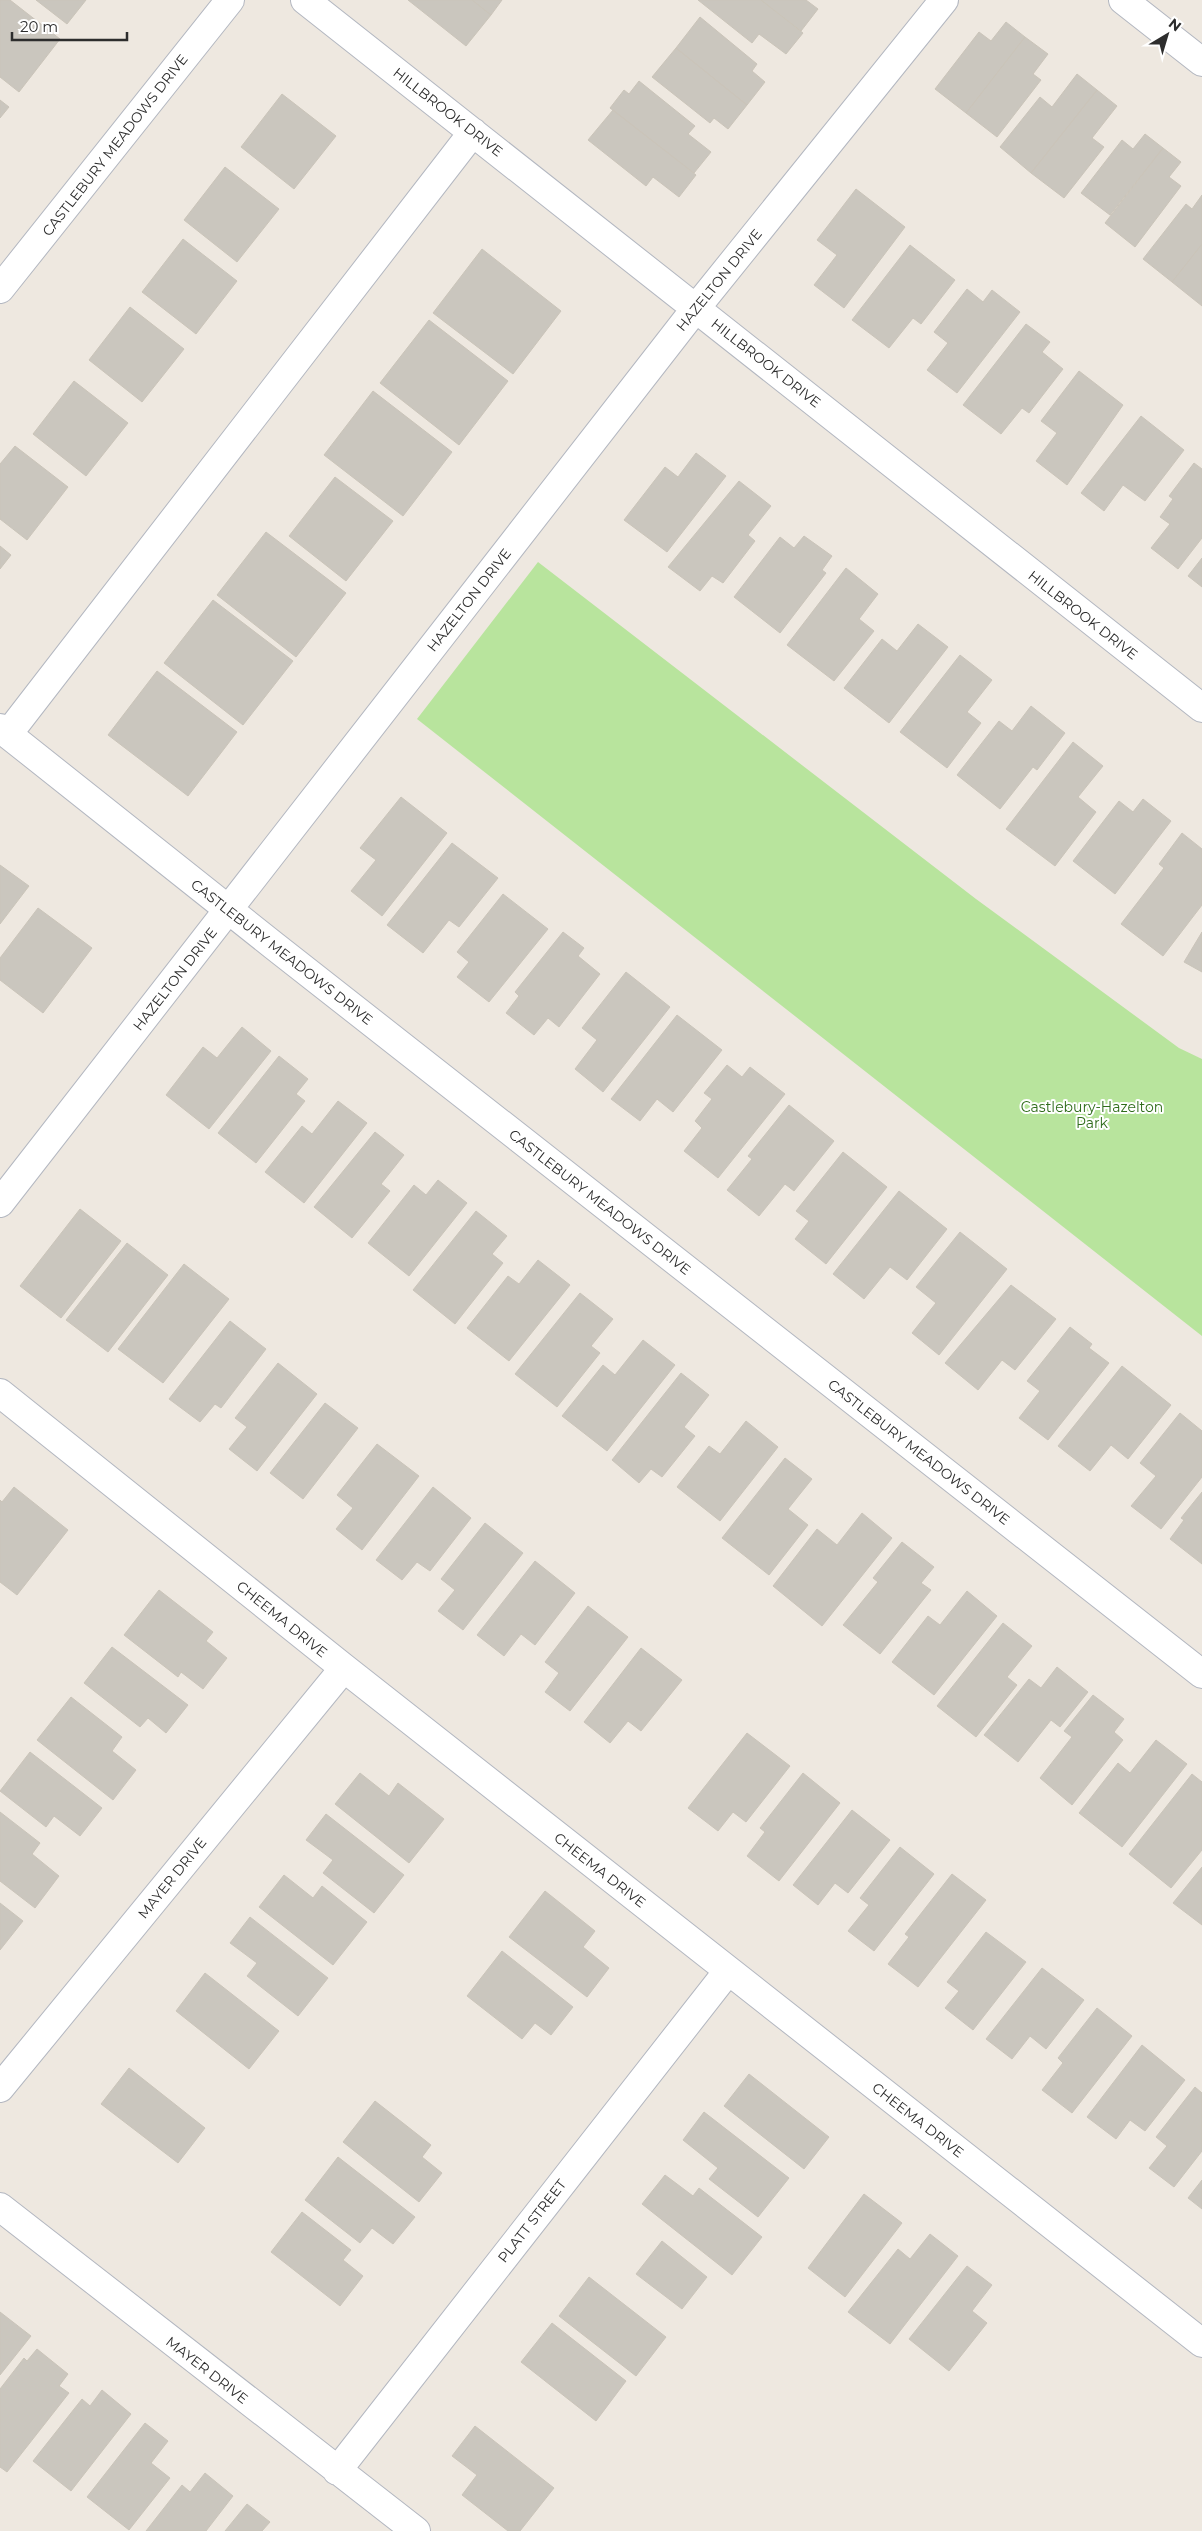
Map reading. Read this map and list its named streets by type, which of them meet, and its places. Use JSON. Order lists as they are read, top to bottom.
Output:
{
  "streets": {
    "street": [
      "HILLBROOK DRIVE",
      "CASTLEBURY MEADOWS DRIVE",
      "HAZELTON DRIVE",
      "CHEEMA DRIVE",
      "MAYER DRIVE",
      "PLATT STREET"
    ]
  },
  "crossings": [
    ["HILLBROOK DRIVE", "HAZELTON DRIVE"],
    ["CASTLEBURY MEADOWS DRIVE", "HAZELTON DRIVE"],
    ["CHEEMA DRIVE", "MAYER DRIVE"],
    ["CHEEMA DRIVE", "PLATT STREET"],
    ["MAYER DRIVE", "PLATT STREET"]
  ],
  "parks": ["Castlebury-Hazelton Park"],
  "scale_bar": "20 m",
  "north": "top right"
}
